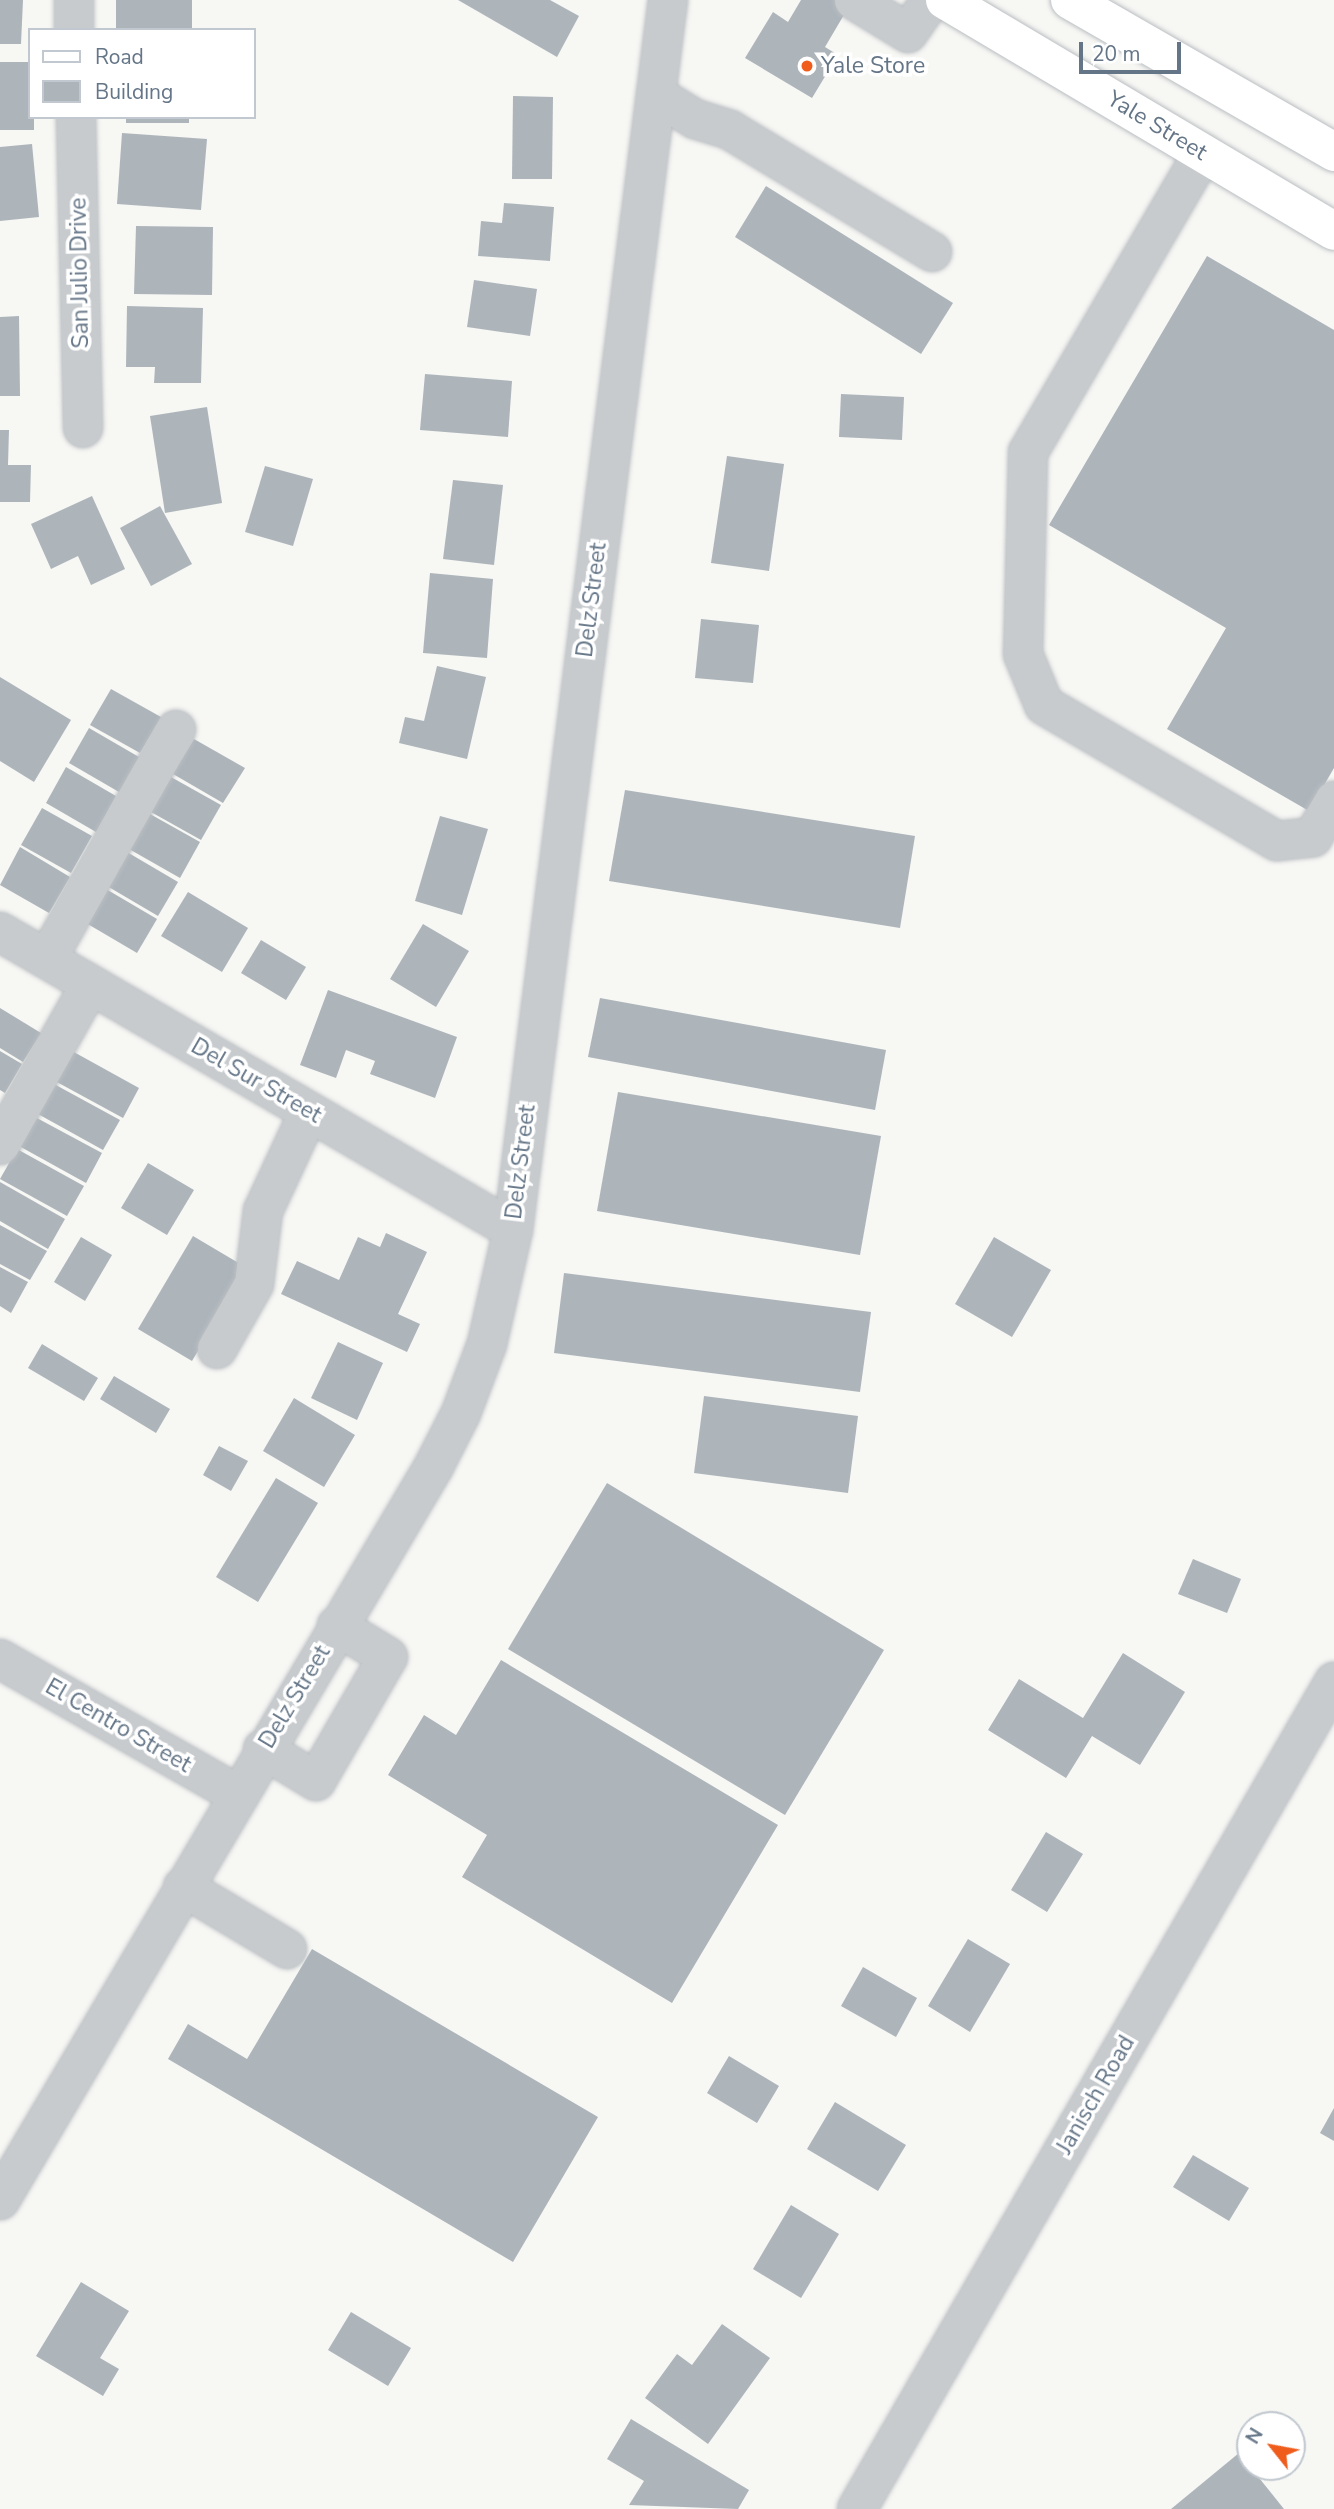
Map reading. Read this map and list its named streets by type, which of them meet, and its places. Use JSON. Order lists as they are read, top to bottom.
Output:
{
  "streets": {
    "main road": ["Yale Street"],
    "street": [
      "San Julio Drive",
      "Delz Street",
      "Del Sur Street",
      "El Centro Street",
      "Janisch Road"
    ]
  },
  "crossings": [
    ["Delz Street", "Del Sur Street"],
    ["Delz Street", "El Centro Street"]
  ],
  "places": ["Yale Store"],
  "legend": ["Road", "Building"],
  "scale_bar": "20 m",
  "north": "top left"
}
